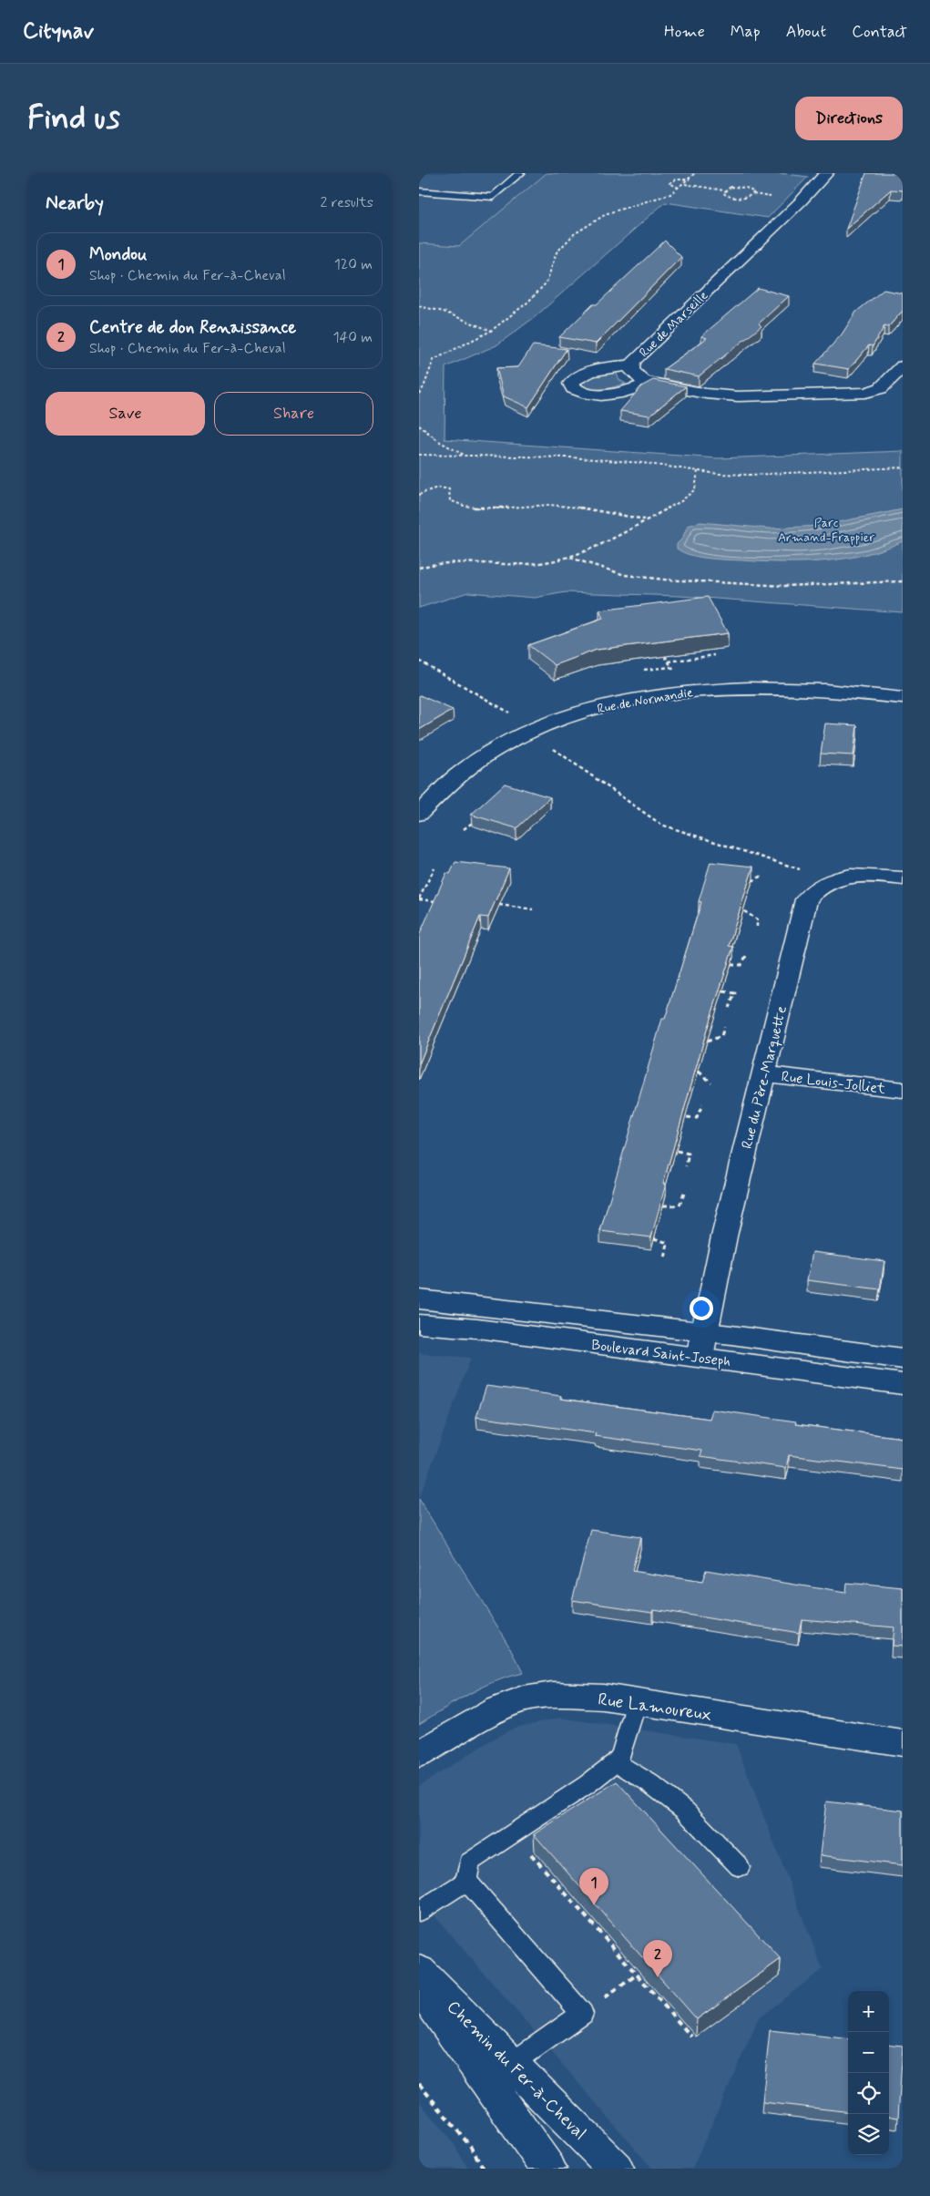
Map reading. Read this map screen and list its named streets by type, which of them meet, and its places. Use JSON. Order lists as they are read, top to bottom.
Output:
{
  "streets": {
    "street": [
      "Rue de Marseille",
      "Rue de Normandie",
      "Rue du Père-Marquette",
      "Rue Louis-Jolliet",
      "Boulevard Saint-Joseph",
      "Rue Lamoureux",
      "Chemin du Fer-à-Cheval"
    ]
  },
  "crossings": [
    ["Rue du Père-Marquette", "Rue Louis-Jolliet"],
    ["Rue du Père-Marquette", "Boulevard Saint-Joseph"]
  ],
  "parks": ["Parc Armand-Frappier"],
  "page": {
    "header": "Citynav",
    "nav": [
      "Home",
      "Map",
      "About",
      "Contact"
    ],
    "buttons": [
      "Directions",
      ["Save", "Share"]
    ],
    "title": "Find us",
    "heading": ["Nearby", "2 results"],
    "list": [
      {
        "mark": "1",
        "name": "Mondou",
        "note": "Shop · Chemin du Fer-à-Cheval",
        "value": "120 m"
      },
      {
        "mark": "2",
        "name": "Centre de don Renaissance",
        "note": "Shop · Chemin du Fer-à-Cheval",
        "value": "140 m"
      }
    ],
    "pins": ["1", "2"],
    "map_buttons": ["+", "−"]
  }
}
